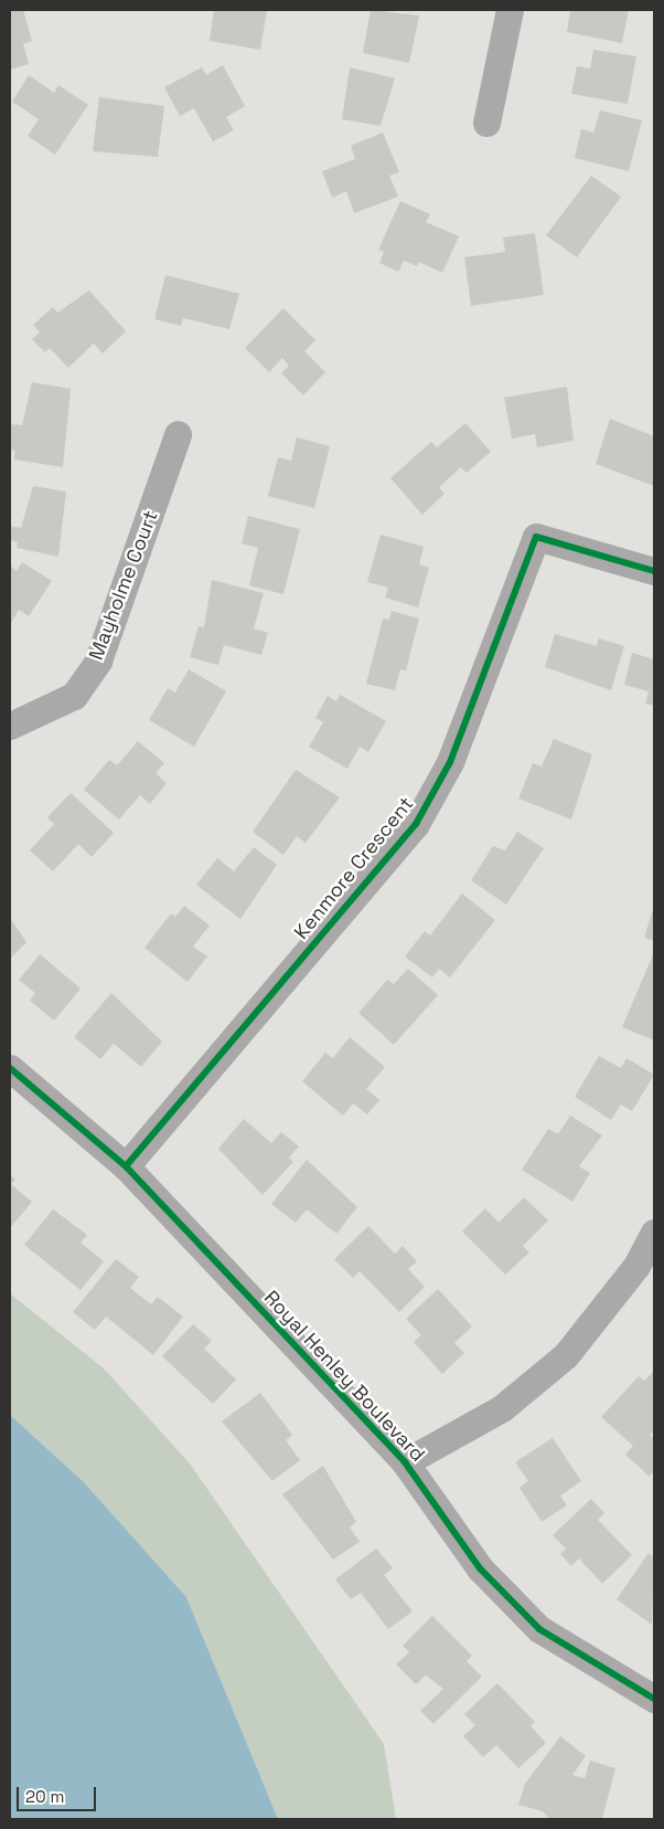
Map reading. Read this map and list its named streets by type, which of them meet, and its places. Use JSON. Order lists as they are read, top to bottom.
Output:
{
  "streets": {
    "street": ["Mayholme Court", "Kenmore Crescent", "Royal Henley Boulevard"]
  },
  "crossings": [
    ["Kenmore Crescent", "Royal Henley Boulevard"]
  ],
  "scale_bar": "20 m"
}
